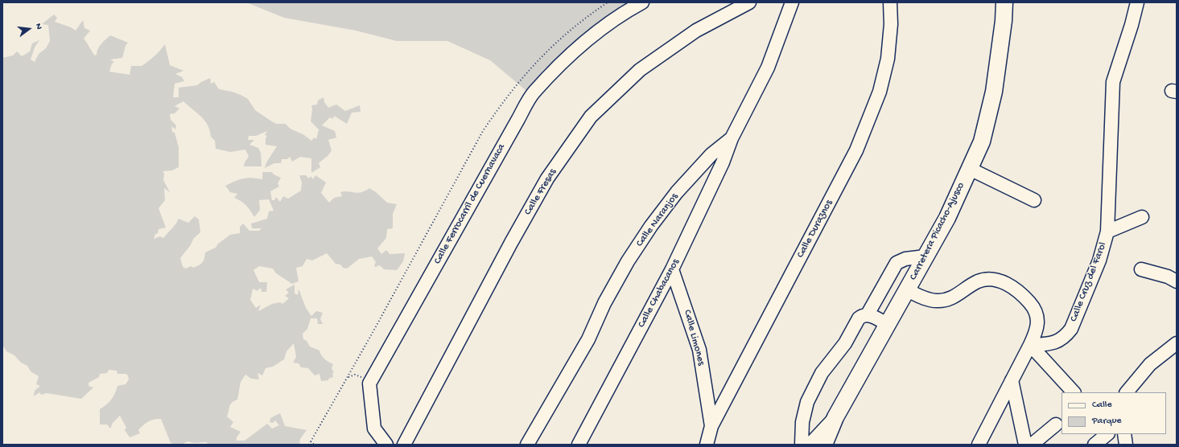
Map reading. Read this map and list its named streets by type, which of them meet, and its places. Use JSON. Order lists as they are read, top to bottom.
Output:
{
  "streets": {
    "main road": ["Carretera Picacho-Ajusco"],
    "street": [
      "Calle Fresas",
      "Calle Ferrocarril de Cuernavaca",
      "Calle Naranjos",
      "Calle Duraznos",
      "Calle Cruz del Farol",
      "Calle Chabacanos",
      "Calle Limones"
    ]
  },
  "crossings": [
    ["Calle Naranjos", "Calle Chabacanos"],
    ["Calle Duraznos", "Calle Limones"],
    ["Calle Chabacanos", "Calle Limones"]
  ],
  "legend": ["Calle", "Parque"],
  "north": "right"
}
